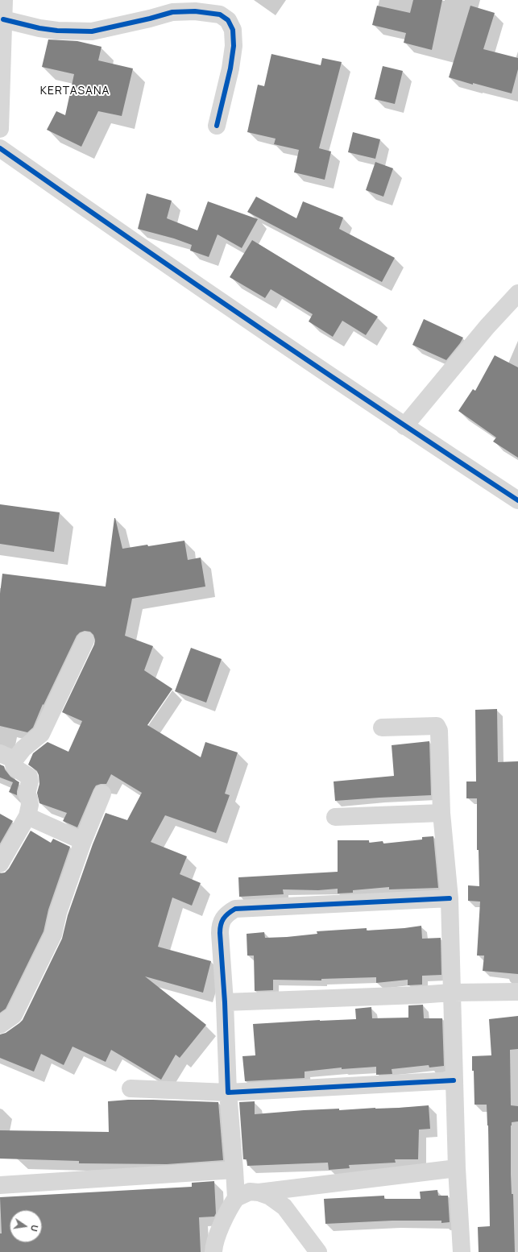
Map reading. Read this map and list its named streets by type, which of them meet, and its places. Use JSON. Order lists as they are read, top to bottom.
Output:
{
  "districts": ["KERTASANA"],
  "north": "right"
}
